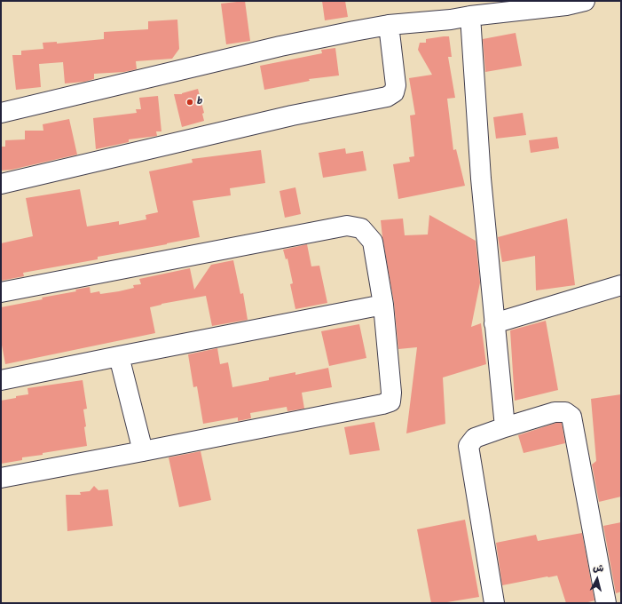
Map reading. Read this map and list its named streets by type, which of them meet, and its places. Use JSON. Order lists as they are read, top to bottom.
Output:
{
  "places": ["b"],
  "north": "top"
}
